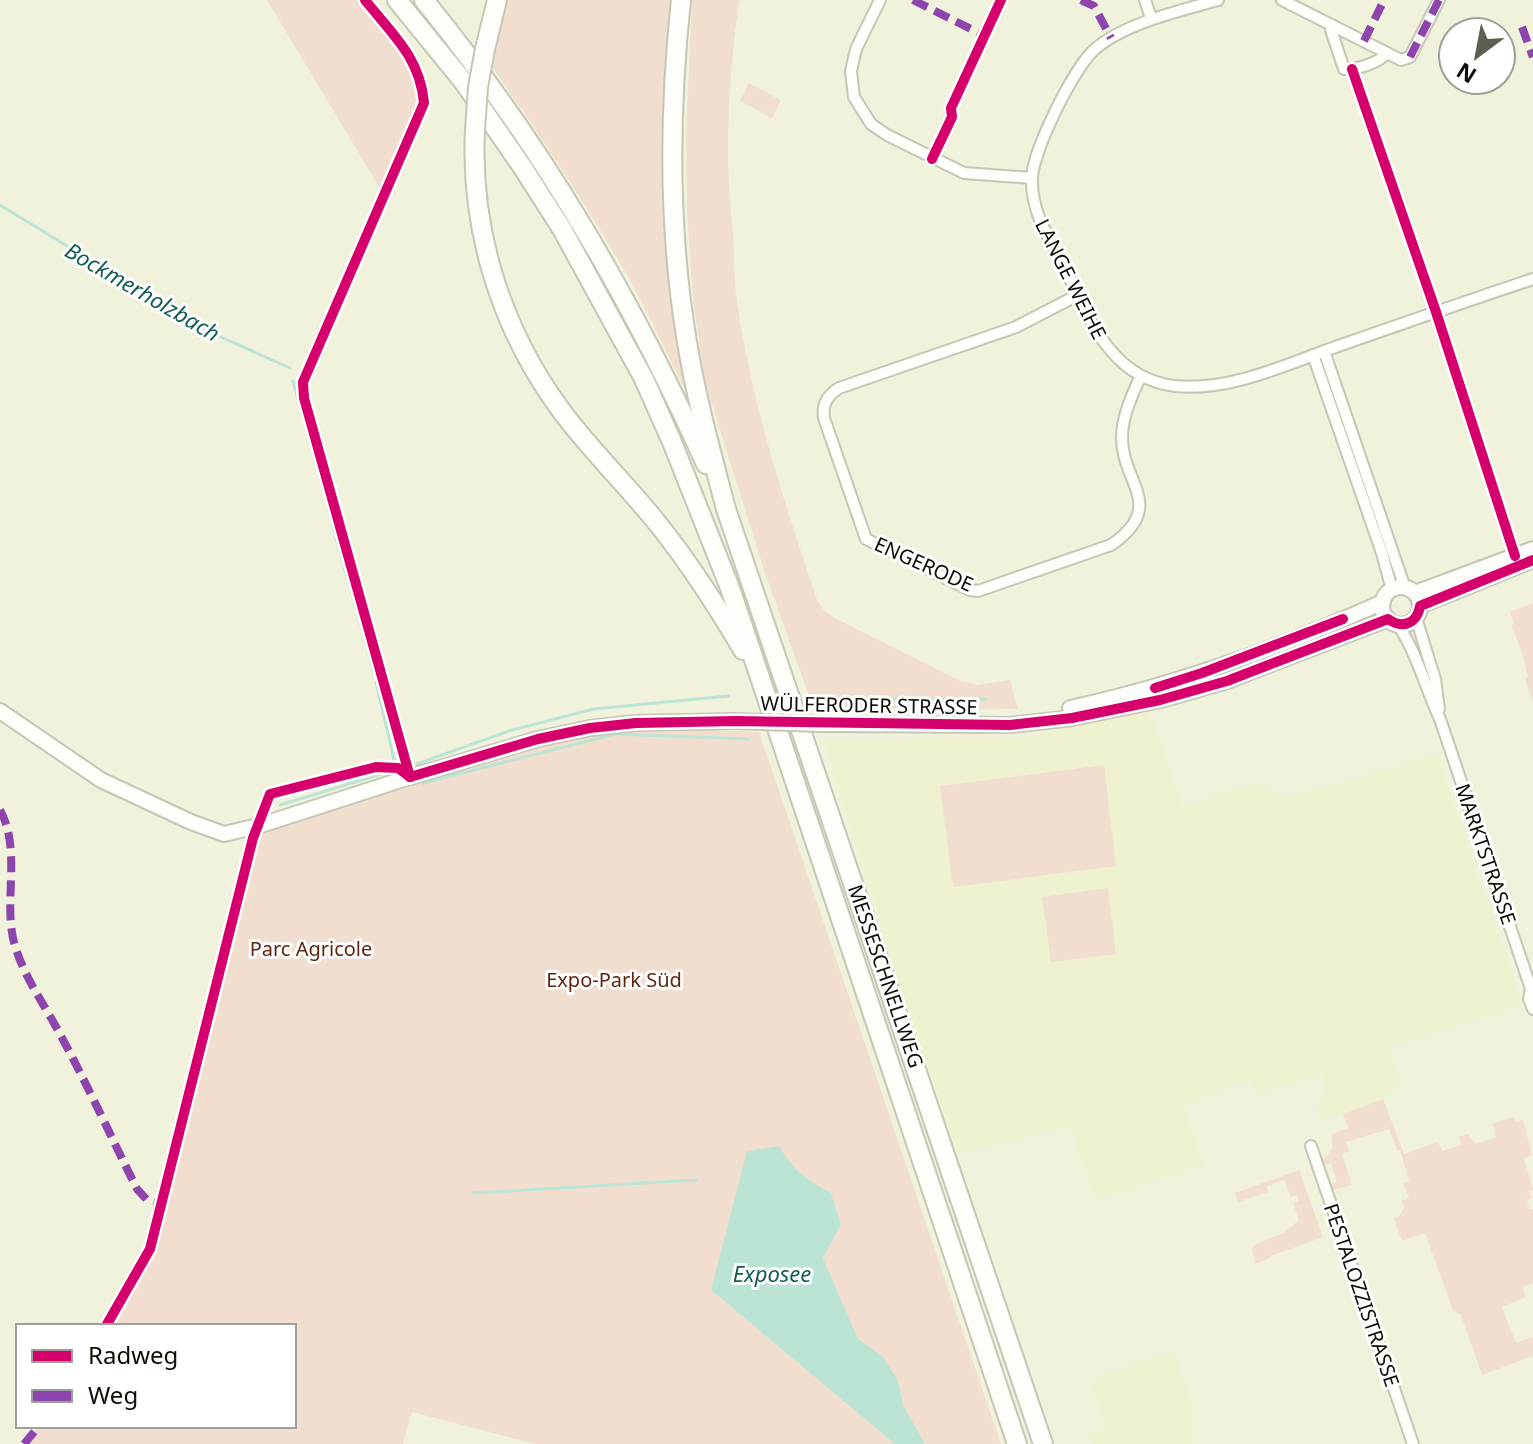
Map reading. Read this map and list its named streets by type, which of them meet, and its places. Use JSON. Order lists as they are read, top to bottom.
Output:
{
  "streets": {
    "highway": ["MESSESCHNELLWEG"],
    "street": [
      "LANGE WEIHE",
      "ENGERODE",
      "WÜLFERODER STRASSE",
      "MARKTSTRASSE",
      "PESTALOZZISTRASSE"
    ]
  },
  "crossings": [
    ["LANGE WEIHE", "ENGERODE"],
    ["LANGE WEIHE", "MARKTSTRASSE"],
    ["WÜLFERODER STRASSE", "MARKTSTRASSE"]
  ],
  "water": ["Bockmerholzbach", "Exposee"],
  "parks": ["Parc Agricole", "Expo-Park Süd"],
  "legend": ["Radweg", "Weg"],
  "north": "bottom left"
}
